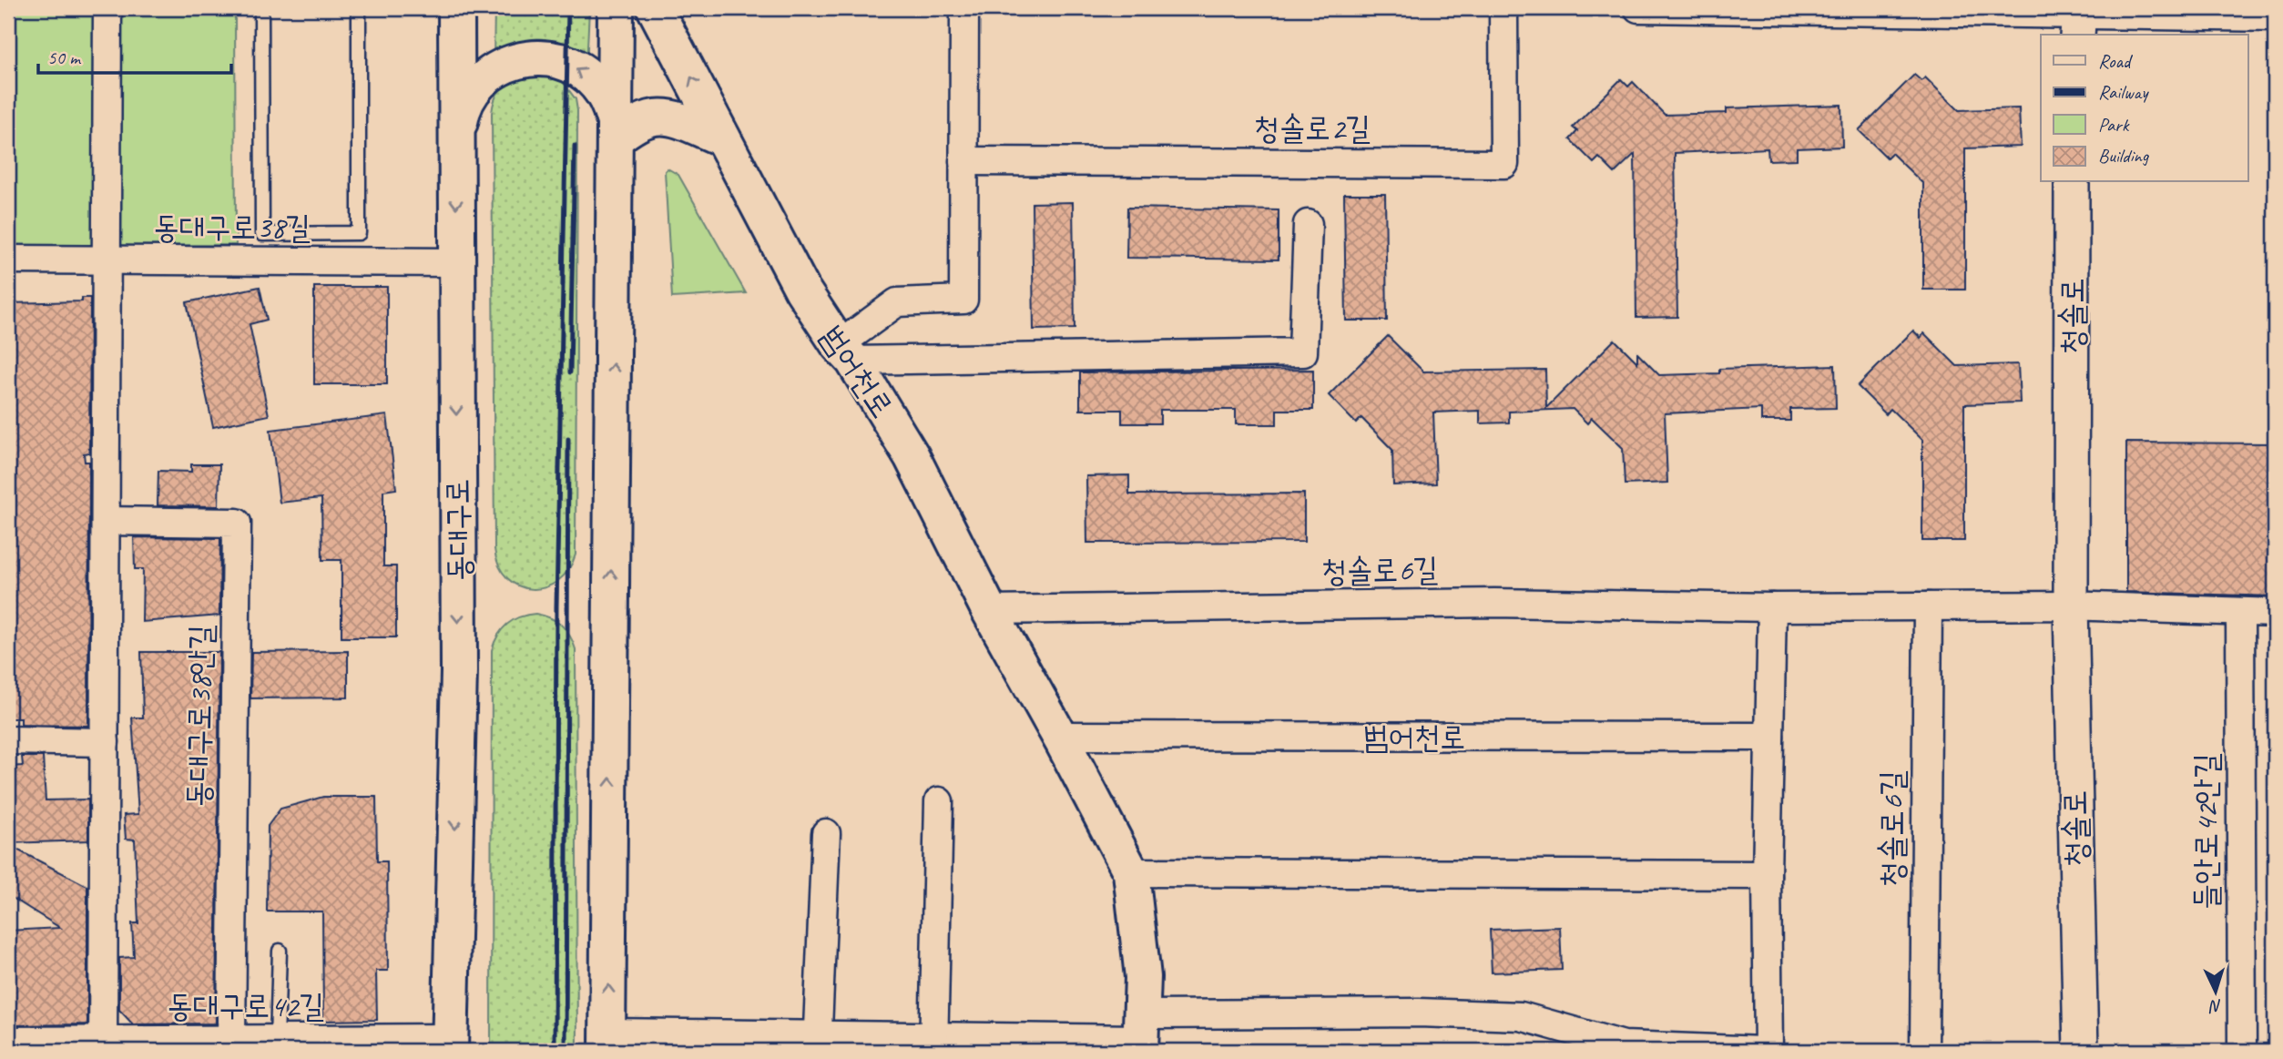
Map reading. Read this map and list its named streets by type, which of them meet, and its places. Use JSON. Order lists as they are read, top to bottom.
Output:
{
  "streets": {
    "main road": ["범어천로", "동대구로"],
    "street": [
      "청솔로2길",
      "동대구로38길",
      "청솔로",
      "청솔로6길",
      "동대구로38안길",
      "들안로42안길",
      "동대구로42길"
    ]
  },
  "crossings": [
    ["동대구로38길", "동대구로"],
    ["청솔로", "청솔로6길"],
    ["범어천로", "청솔로6길"],
    ["동대구로", "동대구로42길"],
    ["동대구로38안길", "동대구로42길"]
  ],
  "legend": [
    "Road",
    "Railway",
    "Park",
    "Building"
  ],
  "scale_bar": "50 m",
  "north": "bottom"
}
